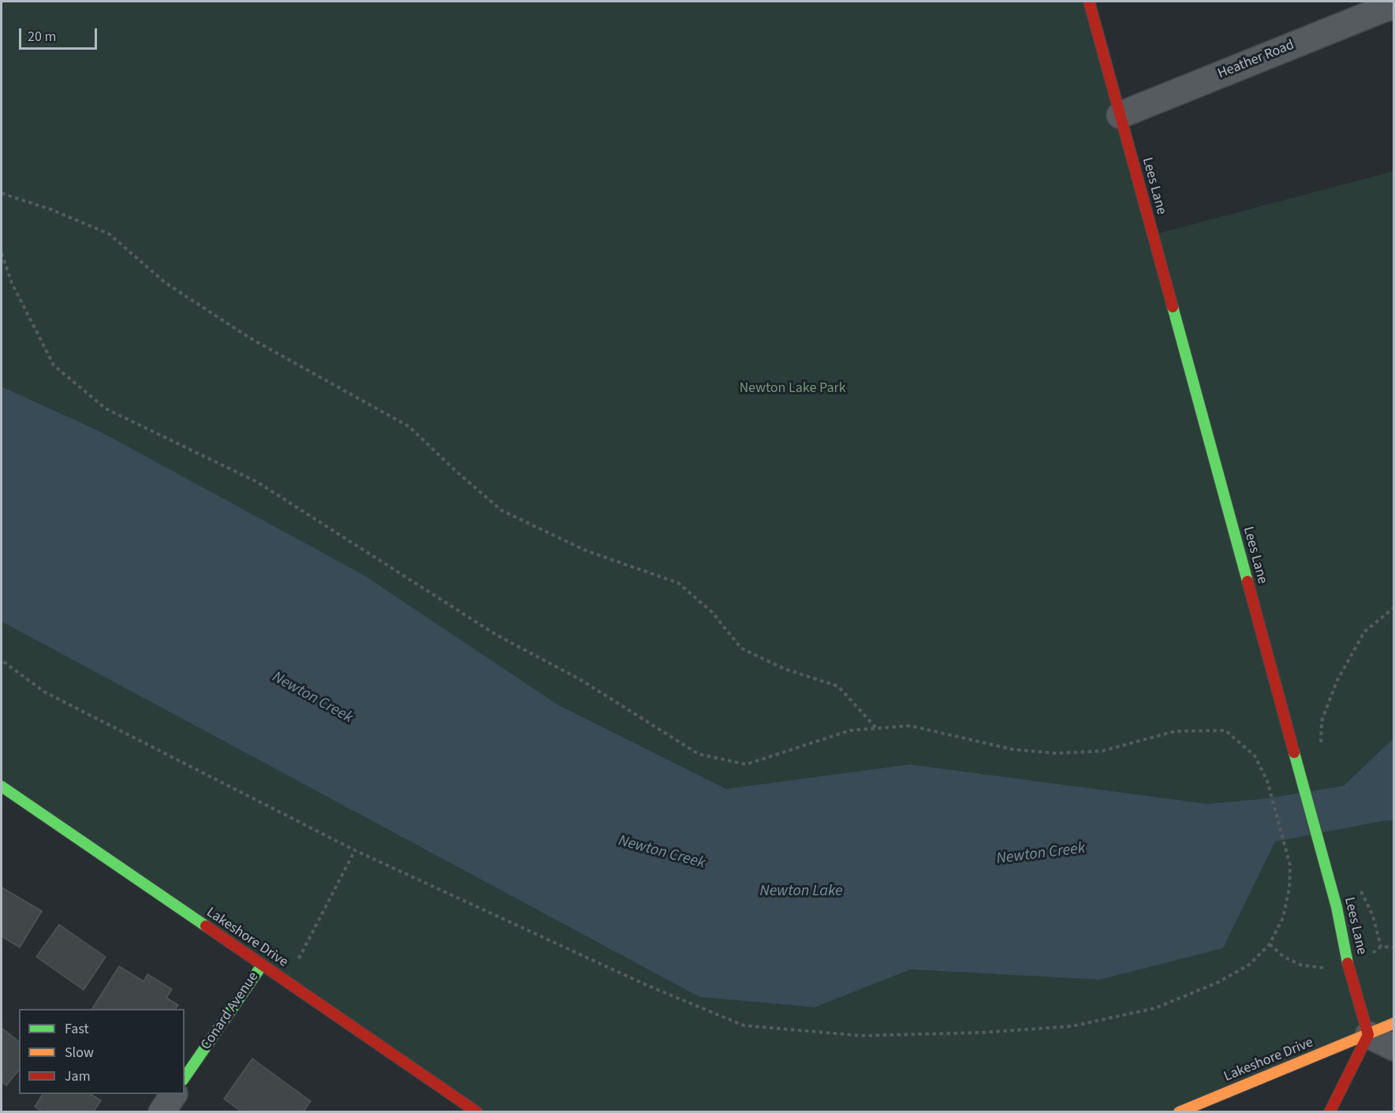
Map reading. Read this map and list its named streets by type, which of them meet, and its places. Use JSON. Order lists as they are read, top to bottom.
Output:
{
  "streets": {
    "street": [
      "Heather Road",
      "Lees Lane",
      "Lakeshore Drive",
      "Conard Avenue"
    ]
  },
  "crossings": [
    ["Heather Road", "Lees Lane"],
    ["Lees Lane", "Lakeshore Drive"],
    ["Lakeshore Drive", "Conard Avenue"]
  ],
  "water": ["Newton Creek", "Newton Lake"],
  "parks": ["Newton Lake Park"],
  "legend": ["Fast", "Slow", "Jam"],
  "scale_bar": "20 m"
}
